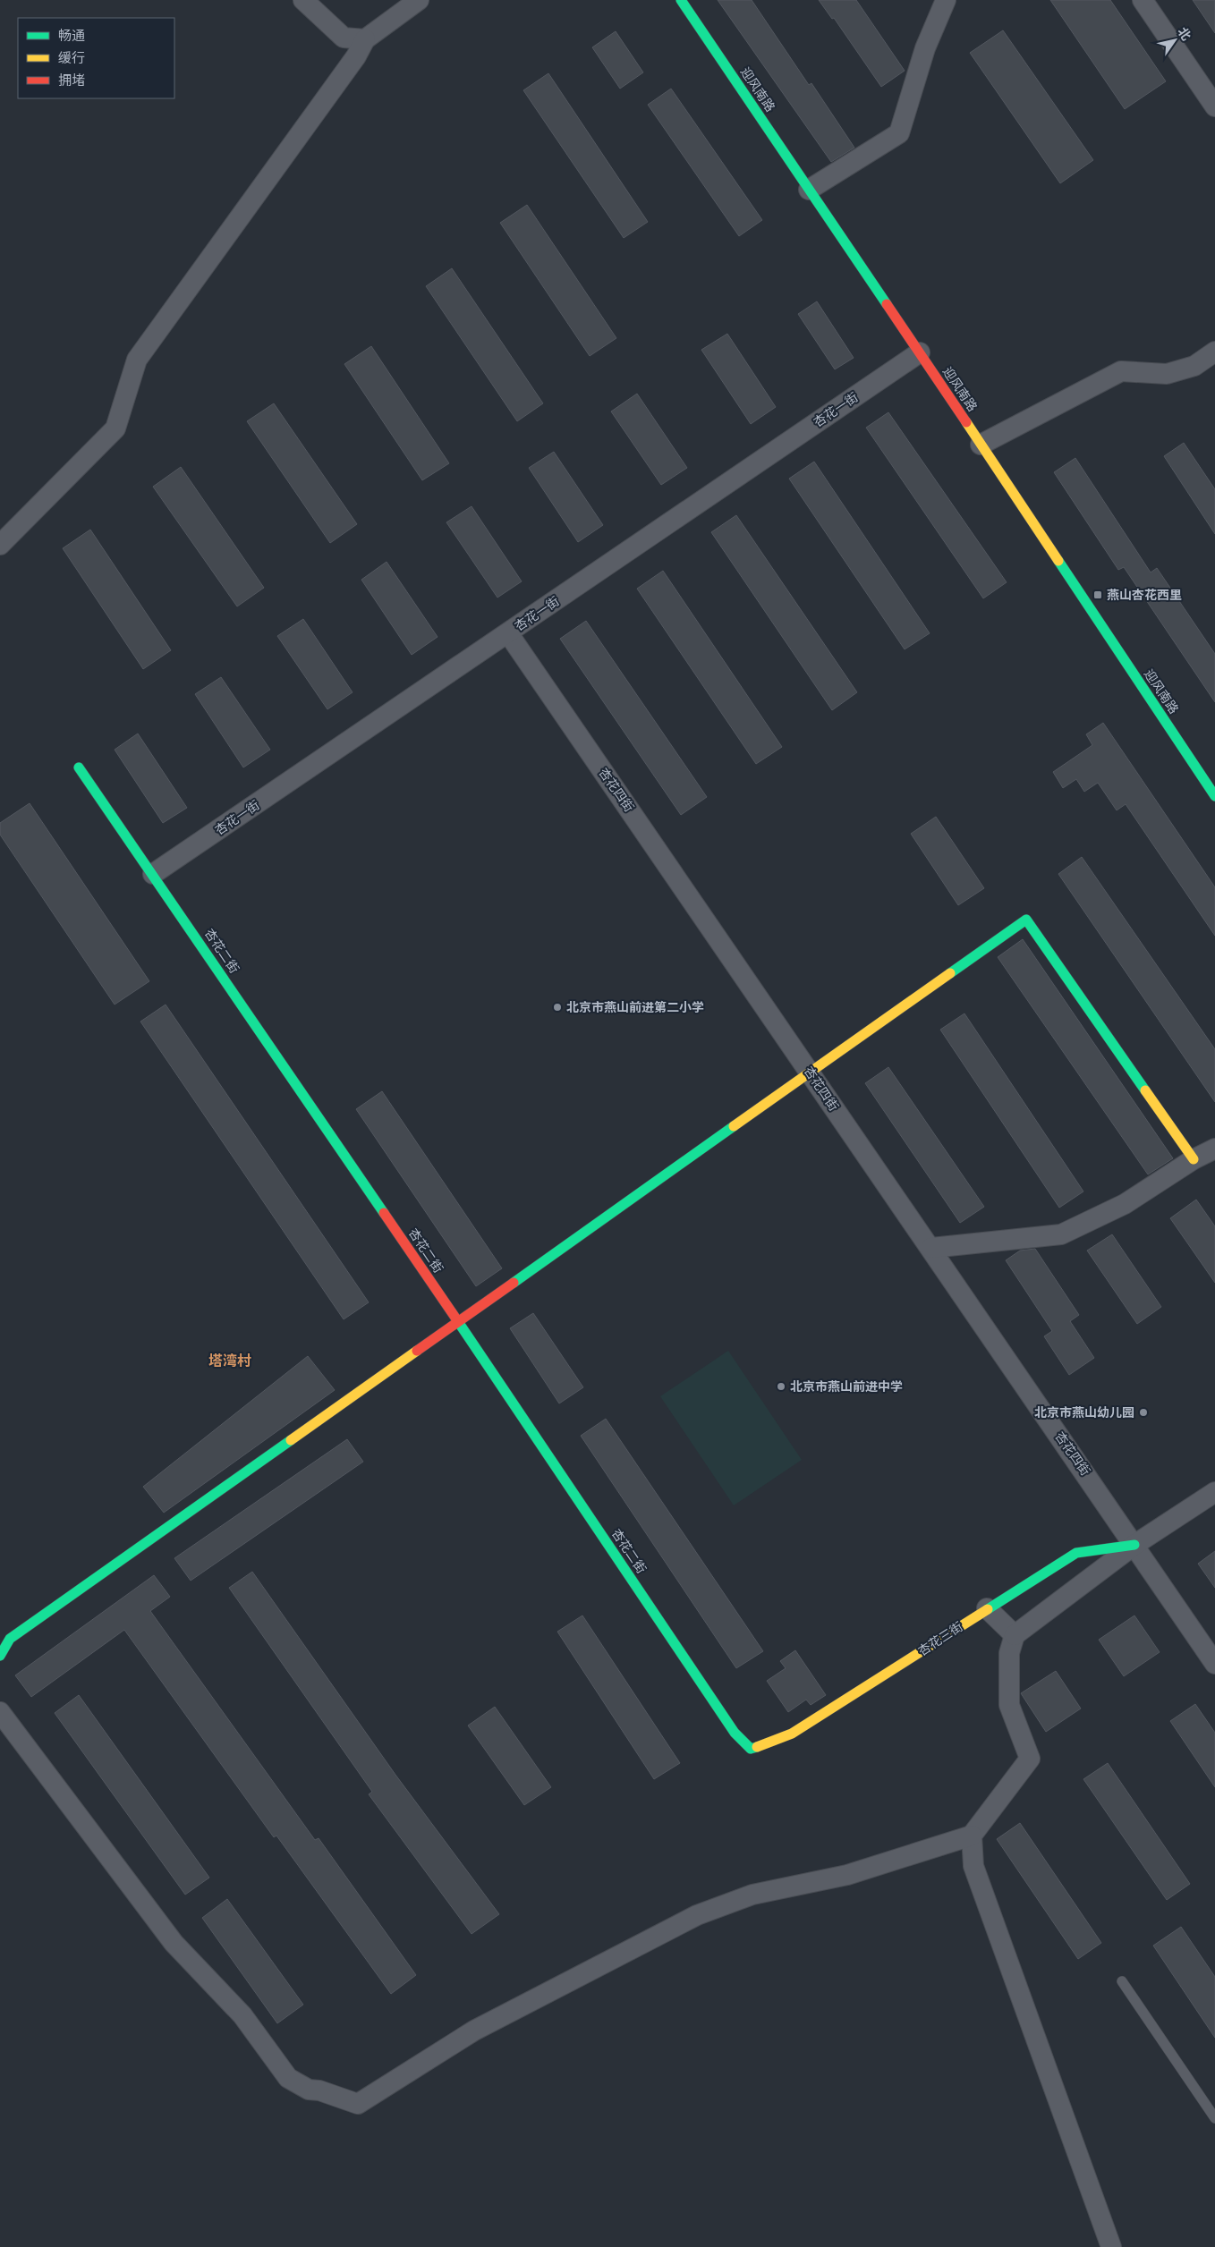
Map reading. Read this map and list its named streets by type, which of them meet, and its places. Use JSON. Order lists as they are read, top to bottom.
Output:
{
  "streets": {
    "street": [
      "迎风南路",
      "杏花一街",
      "杏花四街",
      "杏花二街",
      "杏花三街"
    ]
  },
  "crossings": [
    ["迎风南路", "杏花一街"],
    ["杏花一街", "杏花四街"],
    ["杏花一街", "杏花二街"],
    ["杏花四街", "杏花三街"],
    ["杏花二街", "杏花三街"]
  ],
  "districts": ["塔湾村"],
  "places": {
    "transit": ["燕山杏花西里"],
    "other": ["北京市燕山前进第二小学", "北京市燕山前进中学", "北京市燕山幼儿园"]
  },
  "legend": ["畅通", "缓行", "拥堵"],
  "north": "top right"
}
